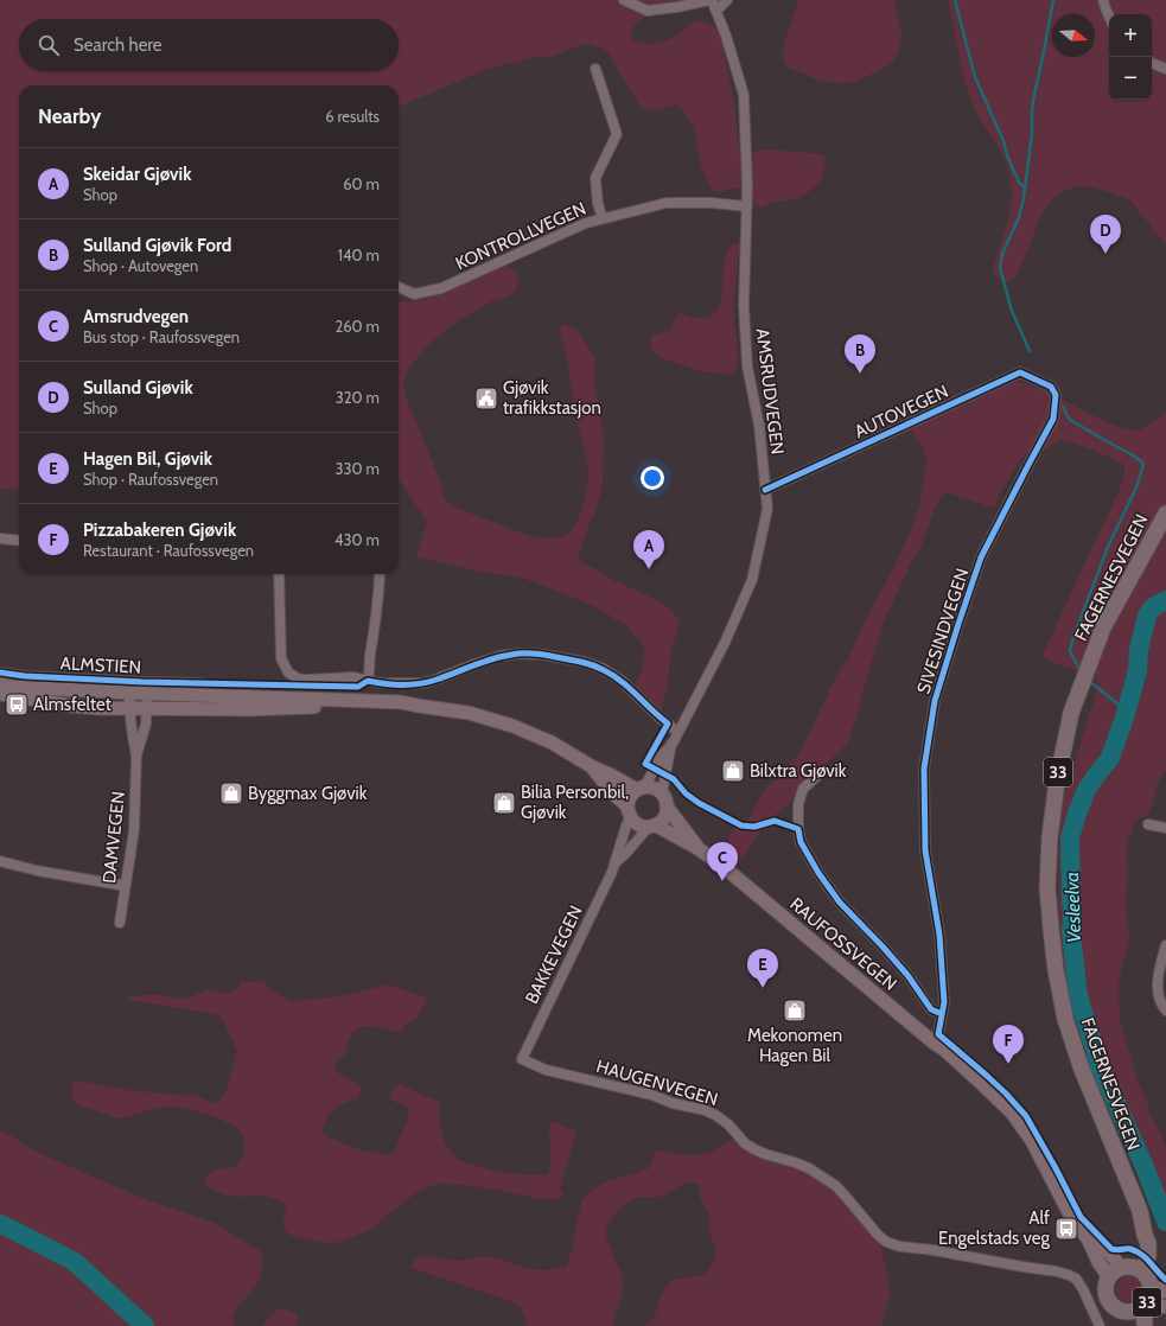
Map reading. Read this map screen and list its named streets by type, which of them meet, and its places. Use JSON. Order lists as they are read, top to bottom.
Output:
{
  "streets": {
    "main road": ["FAGERNESVEGEN", "33", "RAUFOSSVEGEN"],
    "street": [
      "KONTROLLVEGEN",
      "AMSRUDVEGEN",
      "AUTOVEGEN",
      "SIVESINDVEGEN",
      "ALMSTIEN",
      "DAMVEGEN",
      "BAKKEVEGEN",
      "HAUGENVEGEN"
    ]
  },
  "crossings": [
    ["KONTROLLVEGEN", "AMSRUDVEGEN"],
    ["AMSRUDVEGEN", "AUTOVEGEN"],
    ["AMSRUDVEGEN", "RAUFOSSVEGEN"],
    ["AMSRUDVEGEN", "BAKKEVEGEN"],
    ["AUTOVEGEN", "SIVESINDVEGEN"],
    ["FAGERNESVEGEN", "33"],
    ["FAGERNESVEGEN", "RAUFOSSVEGEN"],
    ["SIVESINDVEGEN", "RAUFOSSVEGEN"],
    ["33", "RAUFOSSVEGEN"],
    ["DAMVEGEN", "RAUFOSSVEGEN"],
    ["RAUFOSSVEGEN", "BAKKEVEGEN"],
    ["BAKKEVEGEN", "HAUGENVEGEN"]
  ],
  "water": ["Vesleelva"],
  "places": {
    "public building": ["Gjøvik trafikkstasjon"],
    "bus stop": ["Almsfeltet", "Alf Engelstads veg"],
    "shop": [
      "Bilxtra Gjøvik",
      "Byggmax Gjøvik",
      "Bilia Personbil, Gjøvik",
      "Mekonomen Hagen Bil"
    ]
  },
  "north": "right",
  "page": {
    "map_buttons": ["+", "−"],
    "search": "Search here",
    "heading": ["Nearby", "6 results"],
    "list": [
      {
        "mark": "A",
        "name": "Skeidar Gjøvik",
        "note": "Shop",
        "value": "60 m"
      },
      {
        "mark": "B",
        "name": "Sulland Gjøvik Ford",
        "note": "Shop · Autovegen",
        "value": "140 m"
      },
      {
        "mark": "C",
        "name": "Amsrudvegen",
        "note": "Bus stop · Raufossvegen",
        "value": "260 m"
      },
      {
        "mark": "D",
        "name": "Sulland Gjøvik",
        "note": "Shop",
        "value": "320 m"
      },
      {
        "mark": "E",
        "name": "Hagen Bil, Gjøvik",
        "note": "Shop · Raufossvegen",
        "value": "330 m"
      },
      {
        "mark": "F",
        "name": "Pizzabakeren Gjøvik",
        "note": "Restaurant · Raufossvegen",
        "value": "430 m"
      }
    ],
    "pins": [
      "D",
      "B",
      "A",
      "C",
      "E",
      "F"
    ]
  }
}
